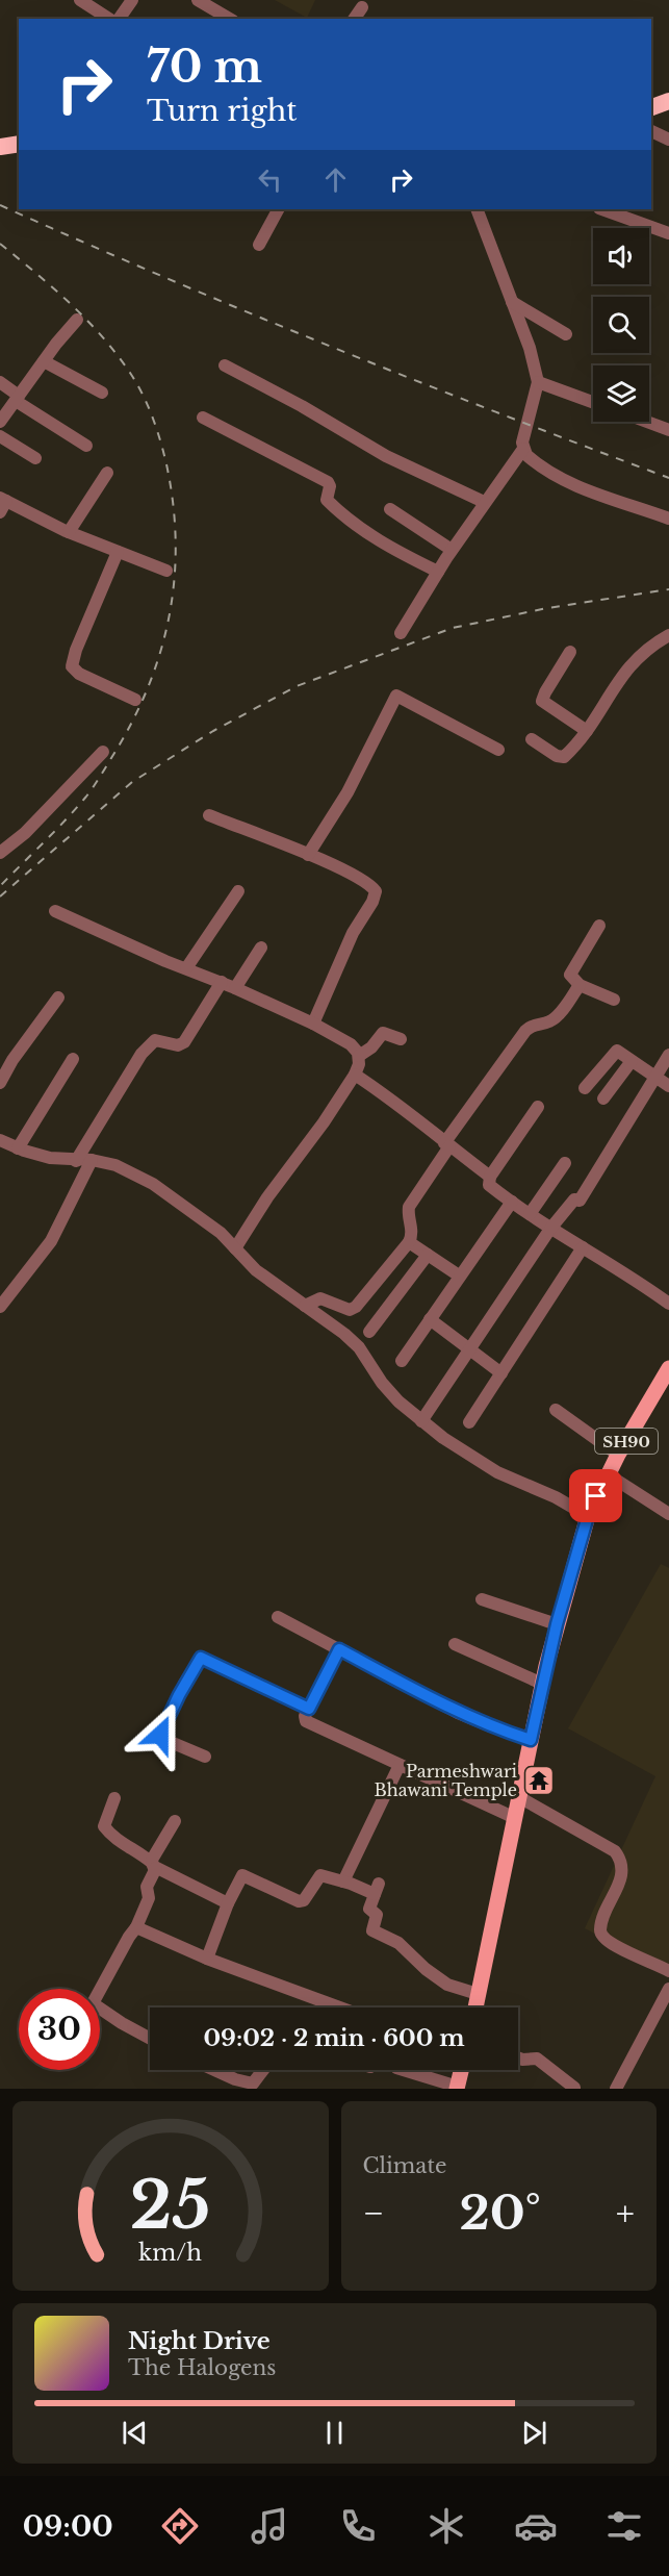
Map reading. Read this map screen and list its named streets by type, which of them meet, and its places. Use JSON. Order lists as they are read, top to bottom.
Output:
{
  "streets": {
    "main road": ["SH90"]
  },
  "places": {
    "temple": ["Parmeshwari Bhawani Temple"]
  },
  "page": {
    "turn": ["70 m", "Turn right"],
    "limit": "30",
    "trip": "09:02 · 2 min · 600 m",
    "tile": "Climate",
    "heat": ["−", "20°", "+"],
    "song": ["Night Drive", "The Halogens"],
    "tabs": "09:00",
    "gauge": ["25", "km/h"]
  }
}
